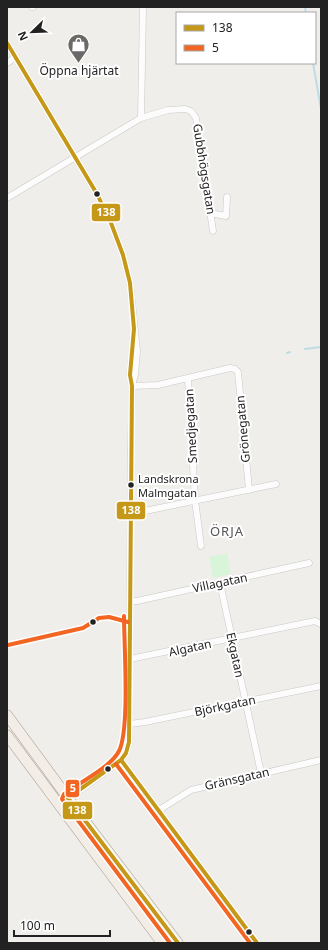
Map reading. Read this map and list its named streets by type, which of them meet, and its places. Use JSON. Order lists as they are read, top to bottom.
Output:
{
  "streets": {
    "street": [
      "Gubbhögsgatan",
      "Smedjegatan",
      "Grönegatan",
      "Villagatan",
      "Algatan",
      "Ekgatan",
      "Björkgatan",
      "Gränsgatan"
    ]
  },
  "crossings": [
    ["Smedjegatan", "Grönegatan"],
    ["Villagatan", "Ekgatan"],
    ["Algatan", "Ekgatan"],
    ["Ekgatan", "Björkgatan"],
    ["Ekgatan", "Gränsgatan"]
  ],
  "districts": ["ÖRJA"],
  "places": {
    "shop": ["Öppna hjärtat"],
    "other": ["Landskrona Malmgatan"]
  },
  "lines": ["transit line 138", "transit line 5"],
  "legend": ["138", "5"],
  "scale_bar": "100 m",
  "north": "bottom left"
}
